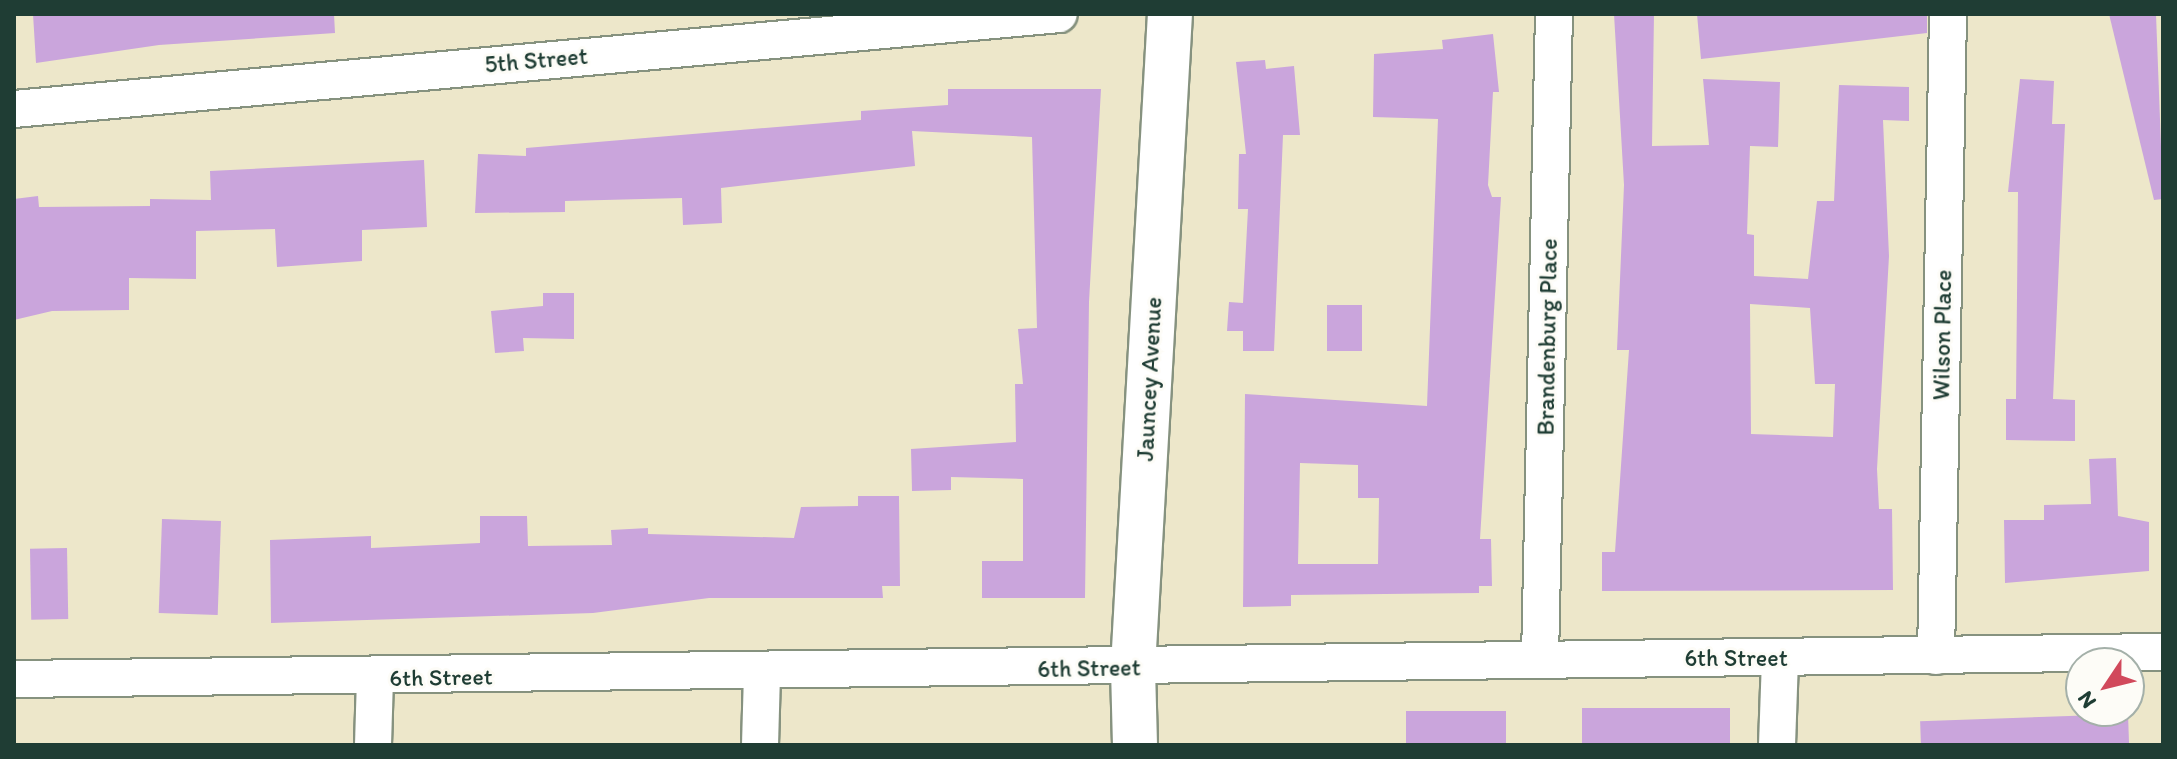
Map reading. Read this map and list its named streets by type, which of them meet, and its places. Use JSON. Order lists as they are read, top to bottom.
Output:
{
  "streets": {
    "street": [
      "5th Street",
      "Wilson Place",
      "Brandenburg Place",
      "Jauncey Avenue",
      "6th Street"
    ]
  },
  "crossings": [
    ["Wilson Place", "6th Street"],
    ["Brandenburg Place", "6th Street"],
    ["Jauncey Avenue", "6th Street"]
  ],
  "north": "bottom left"
}
